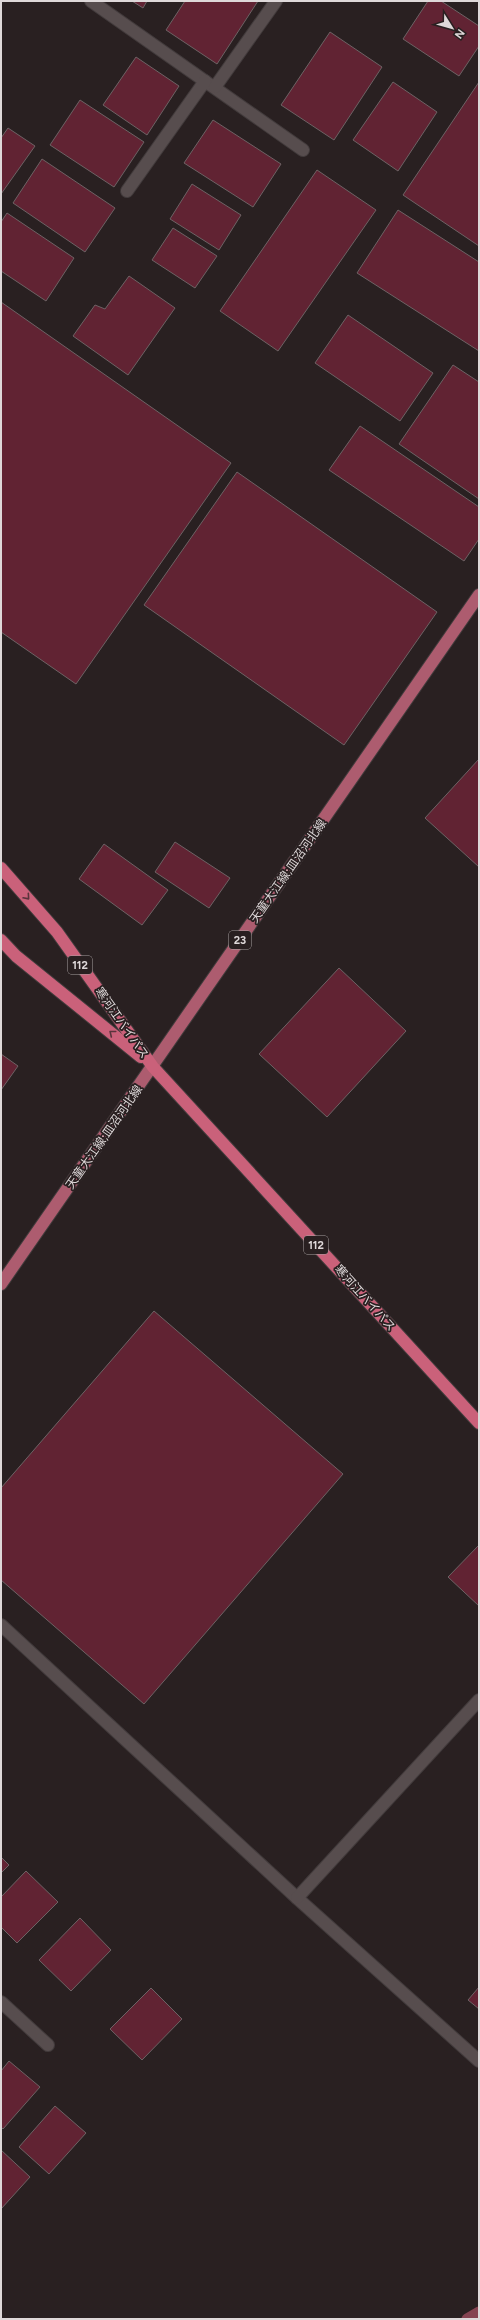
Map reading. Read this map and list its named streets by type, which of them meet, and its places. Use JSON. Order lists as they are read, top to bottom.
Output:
{
  "streets": {
    "highway": ["112", "寒河江バイパス"],
    "main road": ["天童大江線;皿沼河北線", "23"]
  },
  "crossings": [
    ["天童大江線;皿沼河北線", "寒河江バイパス"]
  ],
  "north": "bottom right"
}
